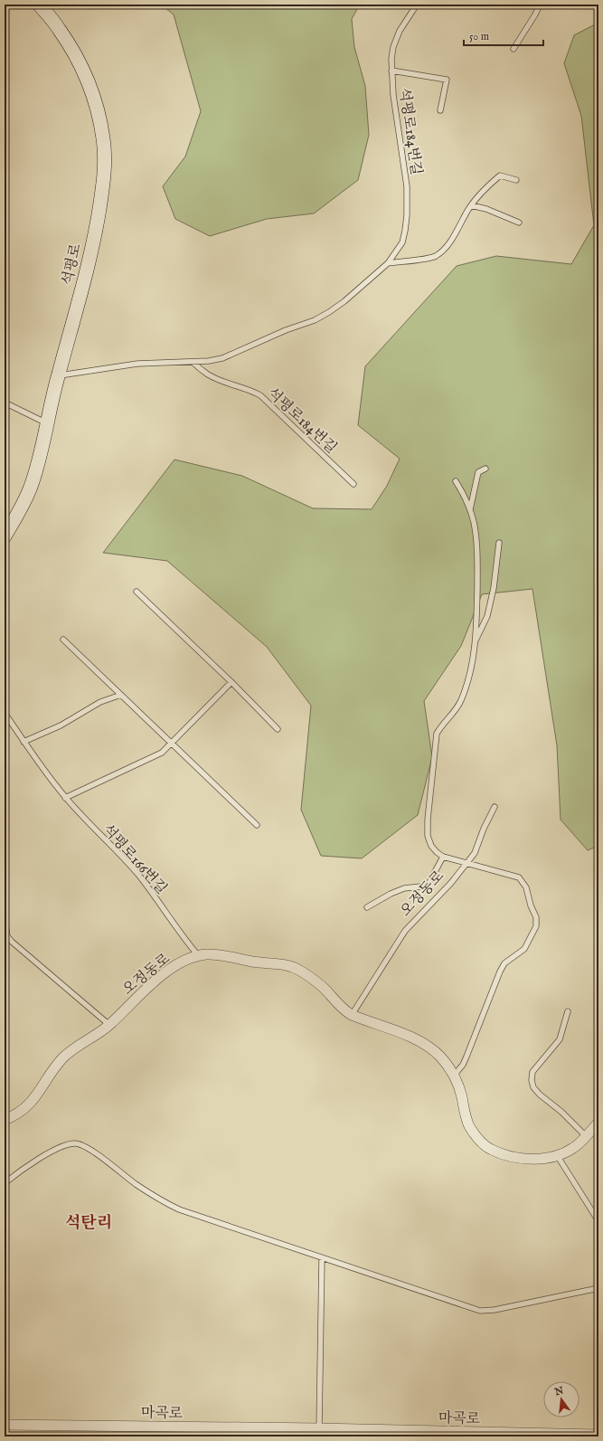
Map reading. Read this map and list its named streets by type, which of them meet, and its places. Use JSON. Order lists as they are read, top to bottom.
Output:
{
  "streets": {
    "street": ["석평로", "오정동로", "마곡로"],
    "lane": ["석평로184번길", "석평로166번길"]
  },
  "crossings": [
    ["석평로184번길", "석평로"],
    ["석평로166번길", "오정동로"]
  ],
  "districts": ["석탄리"],
  "scale_bar": "50 m",
  "north": "top"
}
